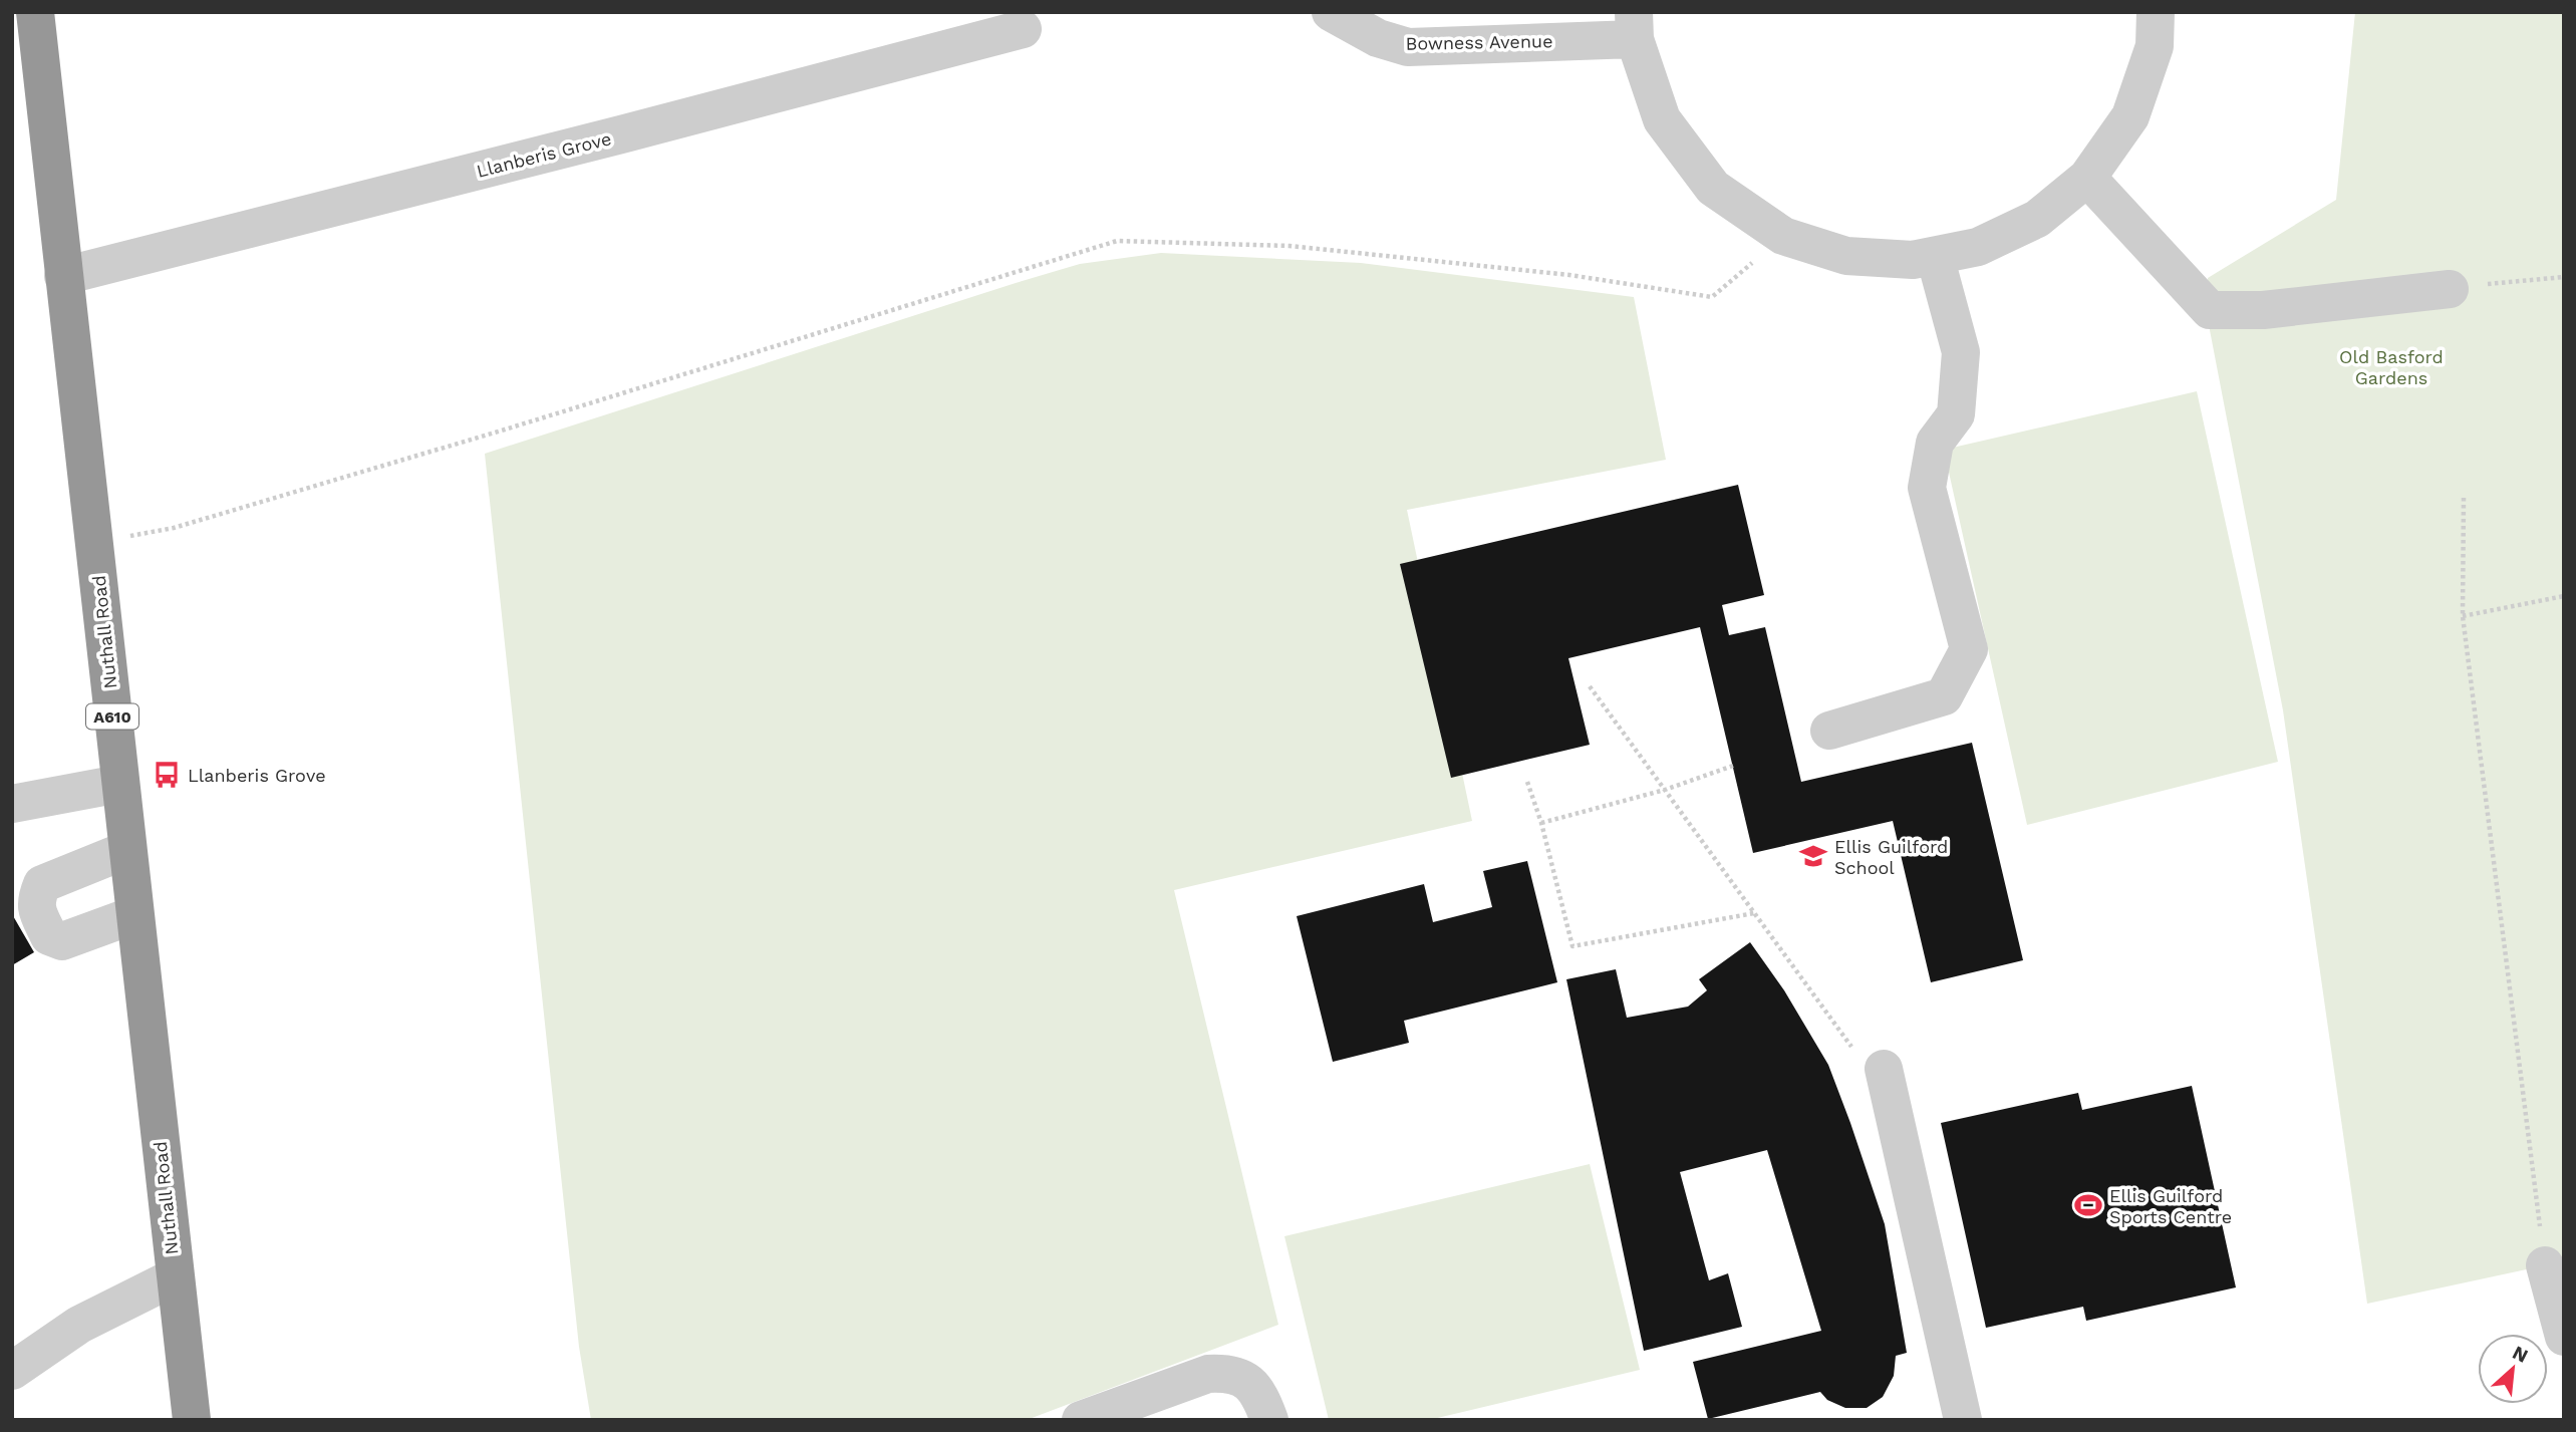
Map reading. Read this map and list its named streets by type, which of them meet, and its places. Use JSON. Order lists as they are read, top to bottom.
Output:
{
  "streets": {
    "highway": ["Nuthall Road", "A610"],
    "street": ["Bowness Avenue", "Llanberis Grove"]
  },
  "crossings": [
    ["Llanberis Grove", "Nuthall Road"]
  ],
  "parks": ["Old Basford Gardens"],
  "places": {
    "bus stop": ["Llanberis Grove"],
    "school or university": ["Ellis Guilford School"],
    "sports": ["Ellis Guilford Sports Centre"]
  },
  "north": "top right"
}
